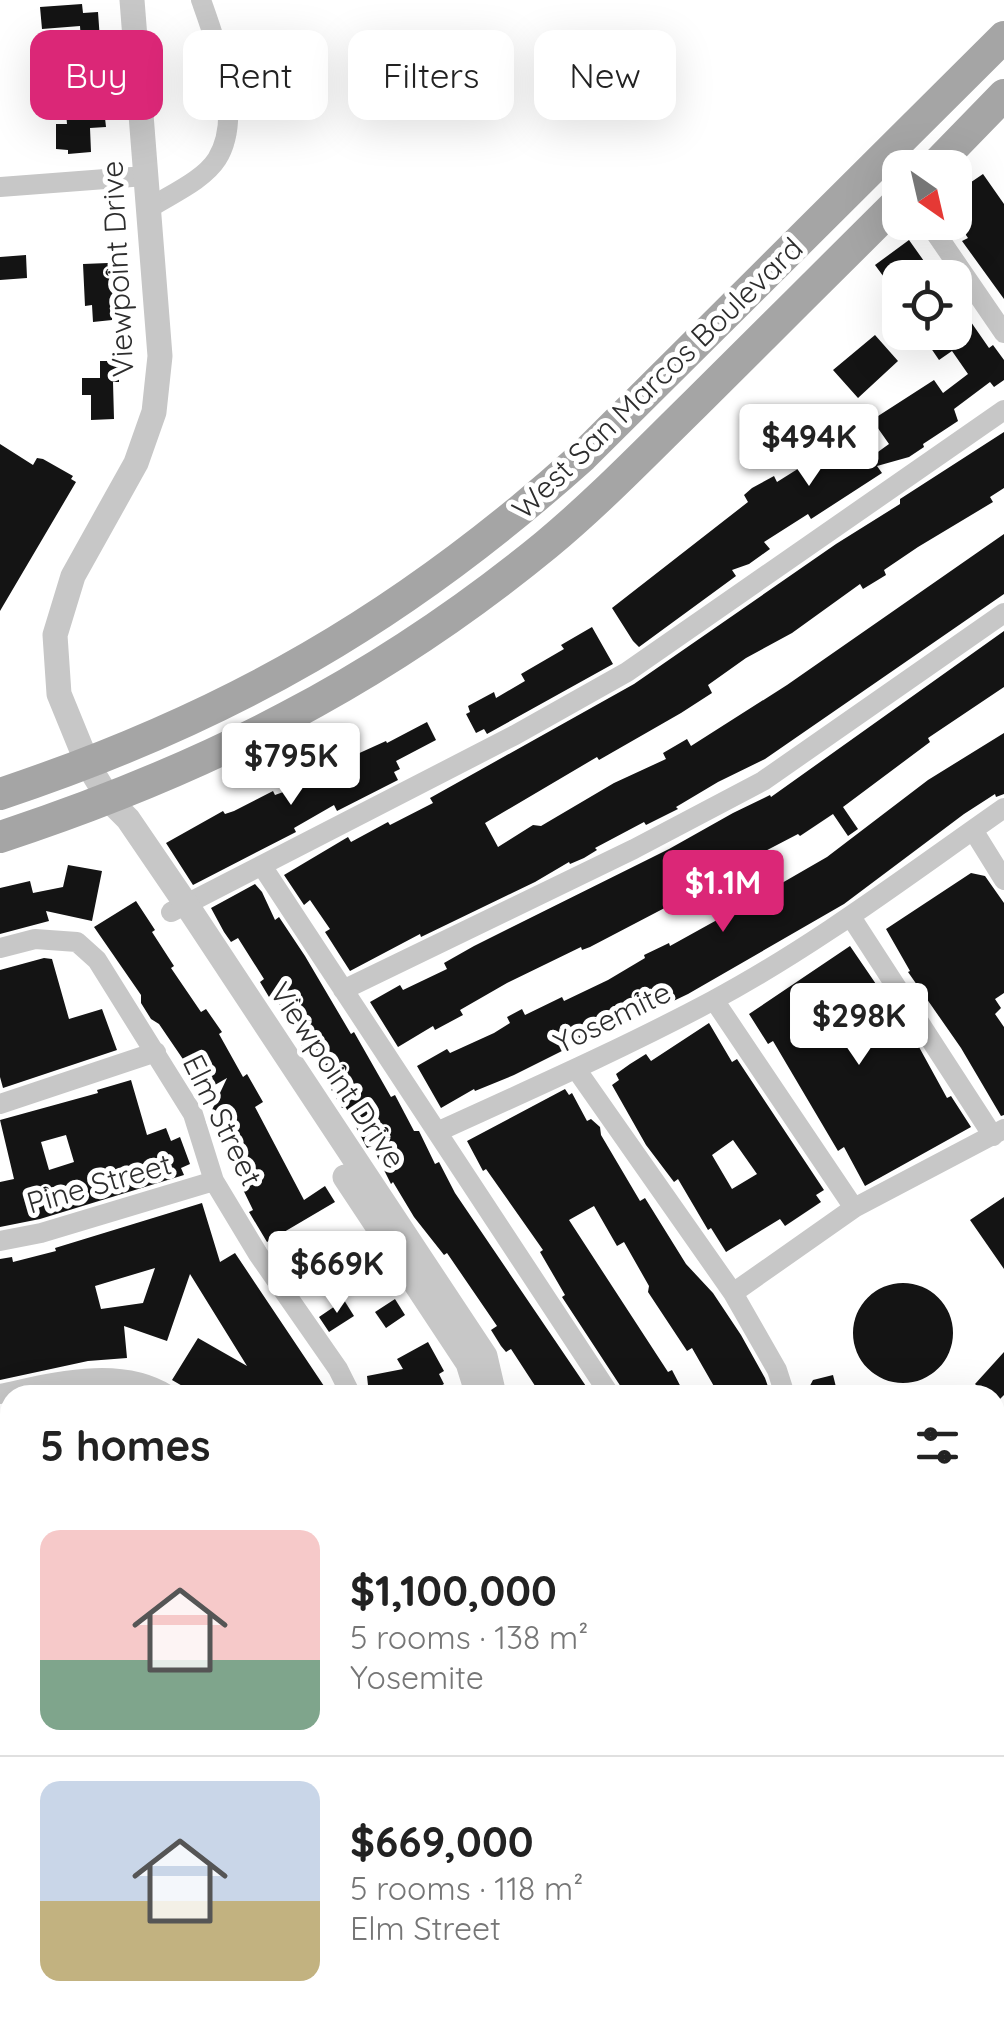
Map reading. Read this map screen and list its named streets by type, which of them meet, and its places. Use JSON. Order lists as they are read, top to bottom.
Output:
{
  "streets": {
    "main road": ["West San Marcos Boulevard"],
    "street": [
      "Viewpoint Drive",
      "Yosemite",
      "Elm Street",
      "Pine Street"
    ]
  },
  "crossings": [
    ["Viewpoint Drive", "West San Marcos Boulevard"],
    ["Elm Street", "Pine Street"]
  ],
  "north": "bottom right",
  "page": {
    "chip": [
      "Buy",
      "Rent",
      "Filters",
      "New"
    ],
    "price": [
      "$494K",
      "$795K",
      "$1.1M",
      "$298K",
      "$669K"
    ],
    "heading": "5 homes",
    "list": [
      {
        "name": "$1,100,000",
        "note": "5 rooms · 138 m² · Yosemite"
      },
      {
        "name": "$669,000",
        "note": "5 rooms · 118 m² · Elm Street"
      }
    ]
  }
}
